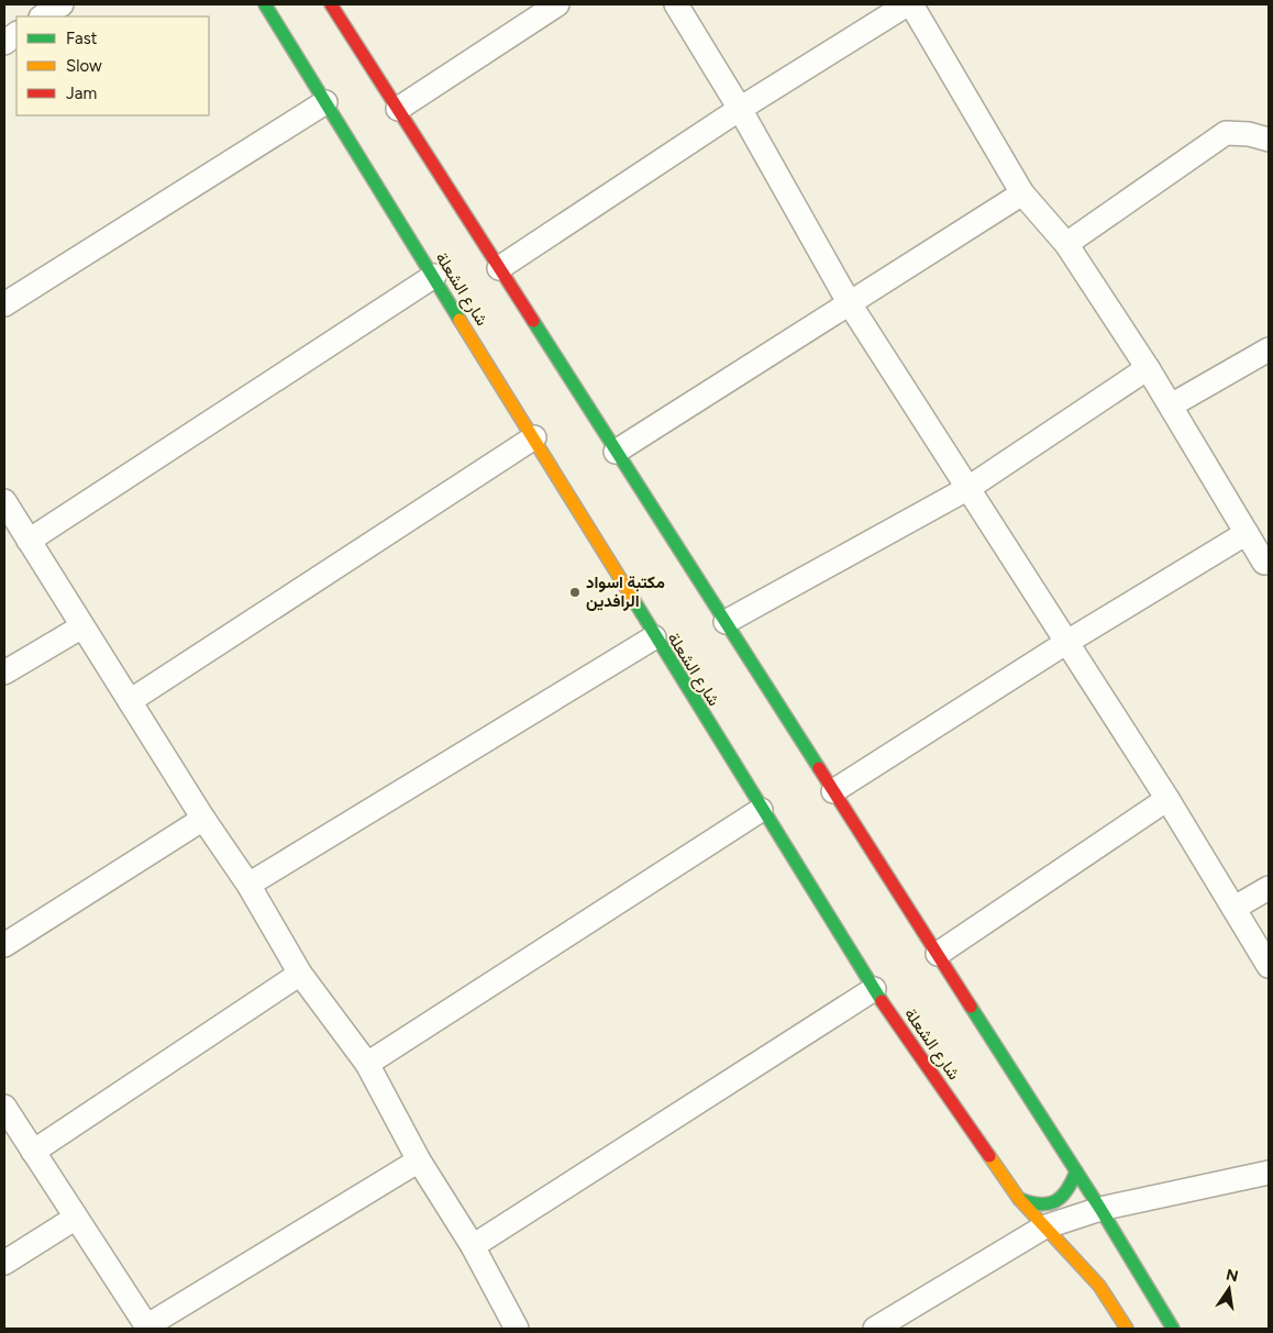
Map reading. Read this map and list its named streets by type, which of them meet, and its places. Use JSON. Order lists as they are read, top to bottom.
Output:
{
  "streets": {
    "main road": ["شارع الشعلة"]
  },
  "places": ["مكتبة اسواد الرافدين"],
  "legend": ["Fast", "Slow", "Jam"],
  "north": "top"
}
